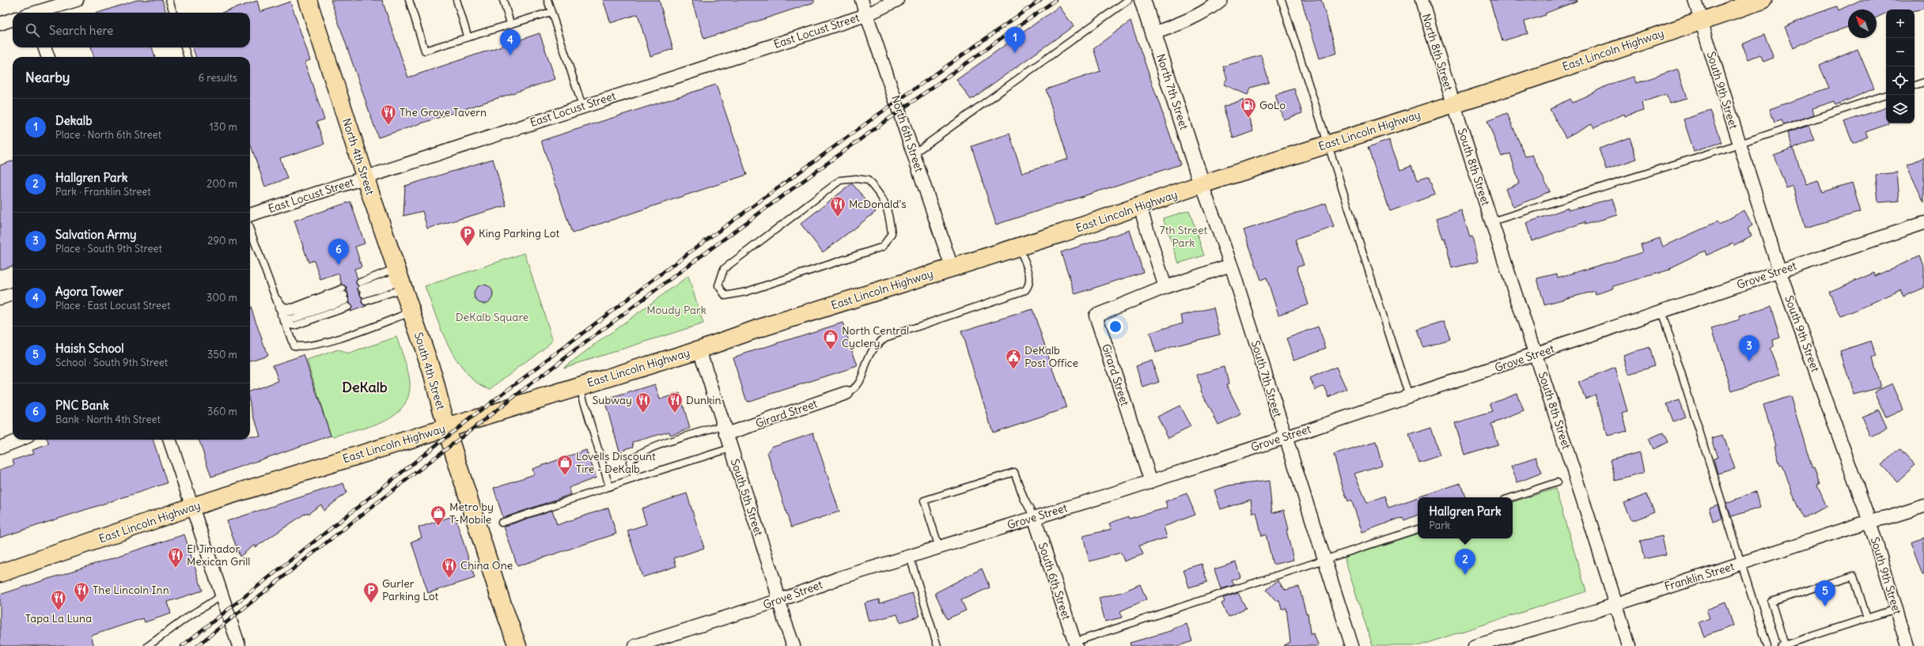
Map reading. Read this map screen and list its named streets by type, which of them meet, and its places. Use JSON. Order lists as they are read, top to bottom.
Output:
{
  "streets": {
    "main road": ["East Lincoln Highway", "North 4th Street", "South 4th Street"],
    "street": [
      "East Locust Street",
      "North 8th Street",
      "South 9th Street",
      "North 7th Street",
      "North 6th Street",
      "South 8th Street",
      "Grove Street",
      "Girard Street",
      "South 7th Street",
      "South 5th Street",
      "Franklin Street",
      "South 6th Street"
    ]
  },
  "crossings": [
    ["East Locust Street", "North 6th Street"],
    ["East Locust Street", "North 4th Street"],
    ["East Lincoln Highway", "North 8th Street"],
    ["East Lincoln Highway", "South 9th Street"],
    ["East Lincoln Highway", "North 7th Street"],
    ["East Lincoln Highway", "North 6th Street"],
    ["East Lincoln Highway", "South 8th Street"],
    ["East Lincoln Highway", "South 4th Street"],
    ["East Lincoln Highway", "South 7th Street"],
    ["East Lincoln Highway", "South 5th Street"],
    ["North 8th Street", "South 8th Street"],
    ["South 9th Street", "Grove Street"],
    ["South 9th Street", "Franklin Street"],
    ["North 7th Street", "South 7th Street"],
    ["North 4th Street", "South 4th Street"],
    ["South 8th Street", "Grove Street"],
    ["South 8th Street", "Franklin Street"],
    ["Grove Street", "Girard Street"],
    ["Grove Street", "South 7th Street"],
    ["Grove Street", "South 5th Street"],
    ["Grove Street", "South 6th Street"],
    ["Girard Street", "South 7th Street"],
    ["Girard Street", "South 5th Street"]
  ],
  "districts": ["DeKalb"],
  "parks": ["7th Street Park", "Moudy Park", "DeKalb Square"],
  "places": {
    "fuel station": ["GoLo"],
    "restaurant": [
      "The Grove Tavern",
      "McDonald's",
      "Subway",
      "Dunkin'",
      "El Jimador Mexican Grill",
      "China One",
      "The Lincoln Inn",
      "Tapa La Luna"
    ],
    "parking": ["King Parking Lot", "Gurler Parking Lot"],
    "shop": ["North Central Cyclery", "Lovells Discount Tire - DeKalb", "Metro by T-Mobile"],
    "public building": ["DeKalb Post Office"]
  },
  "north": "top left",
  "page": {
    "map_buttons": ["+", "−"],
    "search": "Search here",
    "pins": [
      "1",
      "4",
      "6",
      "3",
      "2",
      "5"
    ],
    "heading": ["Nearby", "6 results"],
    "list": [
      {
        "mark": "1",
        "name": "Dekalb",
        "note": "Place · North 6th Street",
        "value": "130 m"
      },
      {
        "mark": "2",
        "name": "Hallgren Park",
        "note": "Park · Franklin Street",
        "value": "200 m"
      },
      {
        "mark": "3",
        "name": "Salvation Army",
        "note": "Place · South 9th Street",
        "value": "290 m"
      },
      {
        "mark": "4",
        "name": "Agora Tower",
        "note": "Place · East Locust Street",
        "value": "300 m"
      },
      {
        "mark": "5",
        "name": "Haish School",
        "note": "School · South 9th Street",
        "value": "350 m"
      },
      {
        "mark": "6",
        "name": "PNC Bank",
        "note": "Bank · North 4th Street",
        "value": "360 m"
      }
    ],
    "popup": ["Hallgren Park", "Park"]
  }
}
